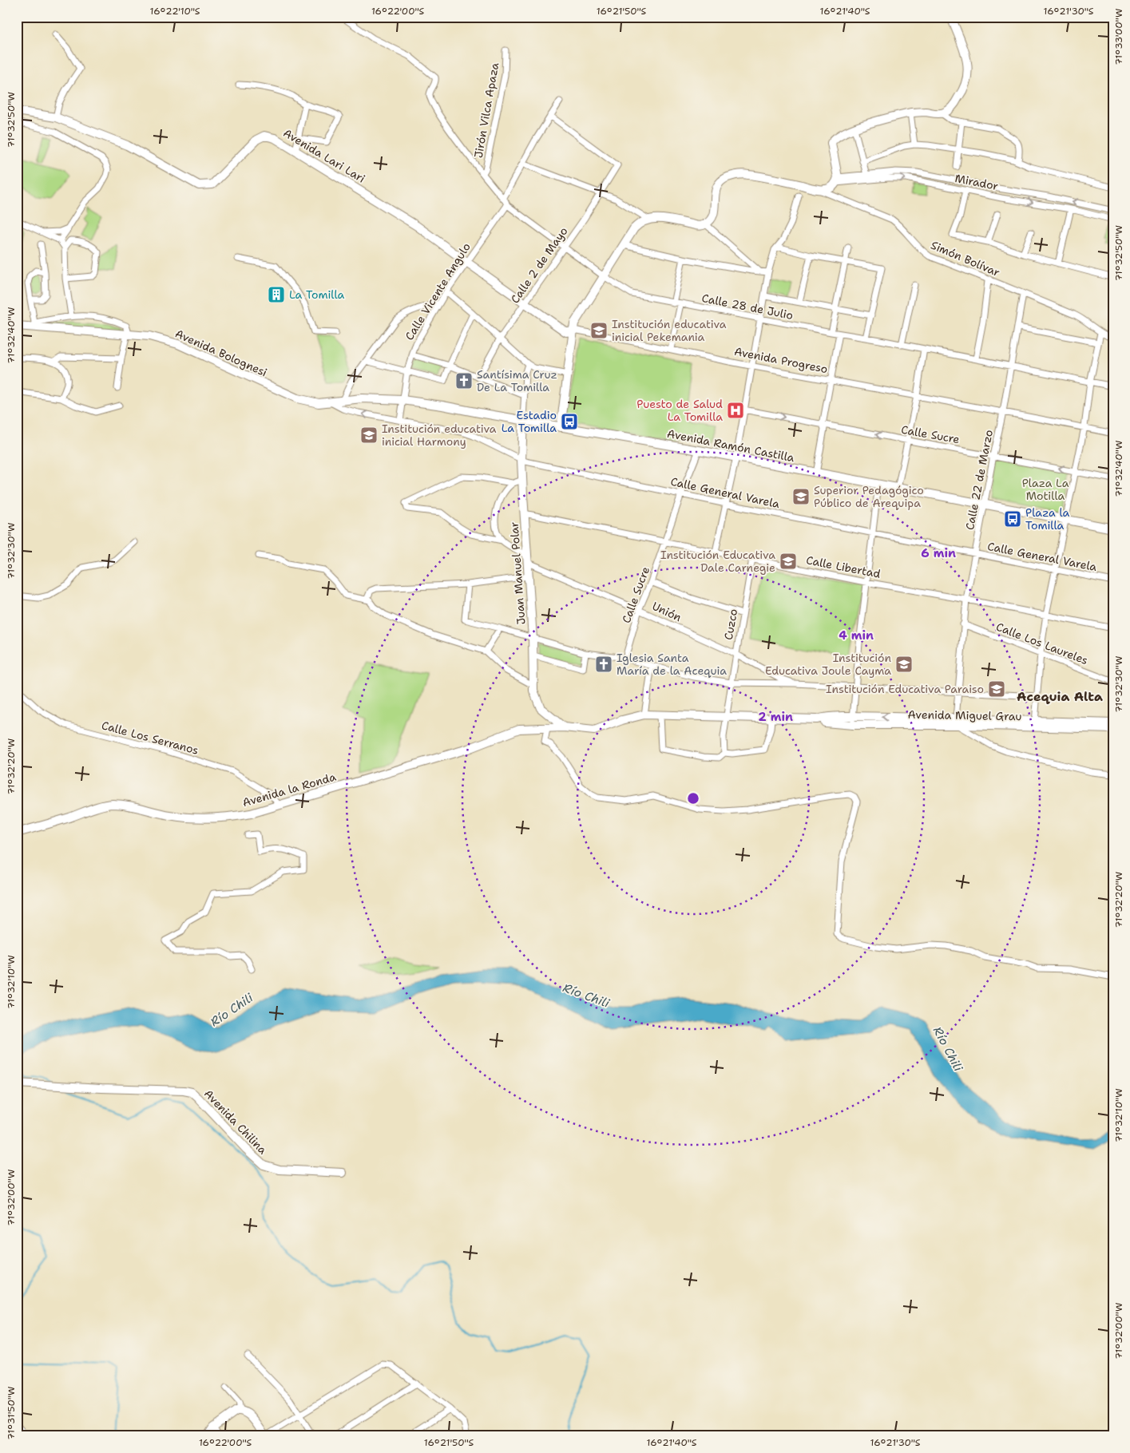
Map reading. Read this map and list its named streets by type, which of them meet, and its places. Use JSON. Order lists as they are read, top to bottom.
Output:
{
  "streets": {
    "main road": [
      "Avenida Lari Lari",
      "Avenida Bolognesi",
      "Avenida Progreso",
      "Avenida Ramón Castilla",
      "Juan Manuel Polar",
      "Avenida Miguel Grau",
      "Avenida la Ronda",
      "Avenida Chilina"
    ],
    "street": [
      "Jirón Vilca Apaza",
      "Mirador",
      "Simón Bolívar",
      "Calle 2 de Mayo",
      "Calle Vicente Angulo",
      "Calle 28 de Julio",
      "Calle Sucre",
      "Calle 22 de Marzo",
      "Calle General Varela",
      "Calle Libertad",
      "Unión",
      "Cuzco",
      "Calle Los Laureles",
      "Calle Los Serranos"
    ]
  },
  "crossings": [
    ["Jirón Vilca Apaza", "Calle 28 de Julio"],
    ["Avenida Lari Lari", "Calle Vicente Angulo"],
    ["Avenida Lari Lari", "Avenida Progreso"],
    ["Simón Bolívar", "Calle 22 de Marzo"],
    ["Calle 2 de Mayo", "Calle 28 de Julio"],
    ["Calle 2 de Mayo", "Avenida Progreso"],
    ["Calle Vicente Angulo", "Calle 28 de Julio"],
    ["Calle Vicente Angulo", "Avenida Progreso"],
    ["Calle Vicente Angulo", "Avenida Ramón Castilla"],
    ["Calle Vicente Angulo", "Calle General Varela"],
    ["Calle 28 de Julio", "Calle 22 de Marzo"],
    ["Avenida Bolognesi", "Avenida Ramón Castilla"],
    ["Avenida Bolognesi", "Calle General Varela"],
    ["Avenida Progreso", "Calle 22 de Marzo"],
    ["Calle Sucre", "Avenida Ramón Castilla"],
    ["Calle Sucre", "Calle 22 de Marzo"],
    ["Calle Sucre", "Calle General Varela"],
    ["Calle Sucre", "Calle Libertad"],
    ["Calle Sucre", "Unión"],
    ["Avenida Ramón Castilla", "Calle 22 de Marzo"],
    ["Avenida Ramón Castilla", "Juan Manuel Polar"],
    ["Calle 22 de Marzo", "Calle General Varela"],
    ["Calle 22 de Marzo", "Calle Libertad"],
    ["Calle 22 de Marzo", "Calle Los Laureles"],
    ["Calle 22 de Marzo", "Avenida Miguel Grau"],
    ["Calle General Varela", "Juan Manuel Polar"],
    ["Calle Libertad", "Juan Manuel Polar"],
    ["Calle Libertad", "Cuzco"],
    ["Juan Manuel Polar", "Unión"],
    ["Juan Manuel Polar", "Avenida Miguel Grau"],
    ["Juan Manuel Polar", "Avenida la Ronda"],
    ["Unión", "Cuzco"],
    ["Cuzco", "Avenida Miguel Grau"],
    ["Avenida Miguel Grau", "Avenida la Ronda"],
    ["Calle Los Serranos", "Avenida la Ronda"]
  ],
  "districts": ["Acequia Alta"],
  "water": ["Río Chili"],
  "parks": ["Plaza La Motilla"],
  "places": {
    "building": ["La Tomilla"],
    "school or university": [
      "Institución educativa inicial Pekemania",
      "Institución educativa inicial Harmony",
      "Superior Pedagógico Público de Arequipa",
      "Institución Educativa Dale Carnegie",
      "Institución Educativa Joule Cayma",
      "Institución Educativa Paraiso"
    ],
    "church": ["Santísima Cruz De La Tomilla", "Iglesia Santa María de la Acequia"],
    "hospital": ["Puesto de Salud La Tomilla"],
    "bus stop": ["Estadio La Tomilla", "Plaza la Tomilla"]
  },
  "coordinates": [
    "16°22'10\"S",
    "16°22'00\"S",
    "16°21'50\"S",
    "16°21'40\"S",
    "16°21'30\"S",
    "71°33'00\"W",
    "71°32'50\"W",
    "71°32'40\"W",
    "71°32'30\"W",
    "71°32'20\"W",
    "71°32'10\"W",
    "71°32'00\"W",
    "71°31'50\"W"
  ],
  "rings": ["6 min", "4 min", "2 min"]
}
